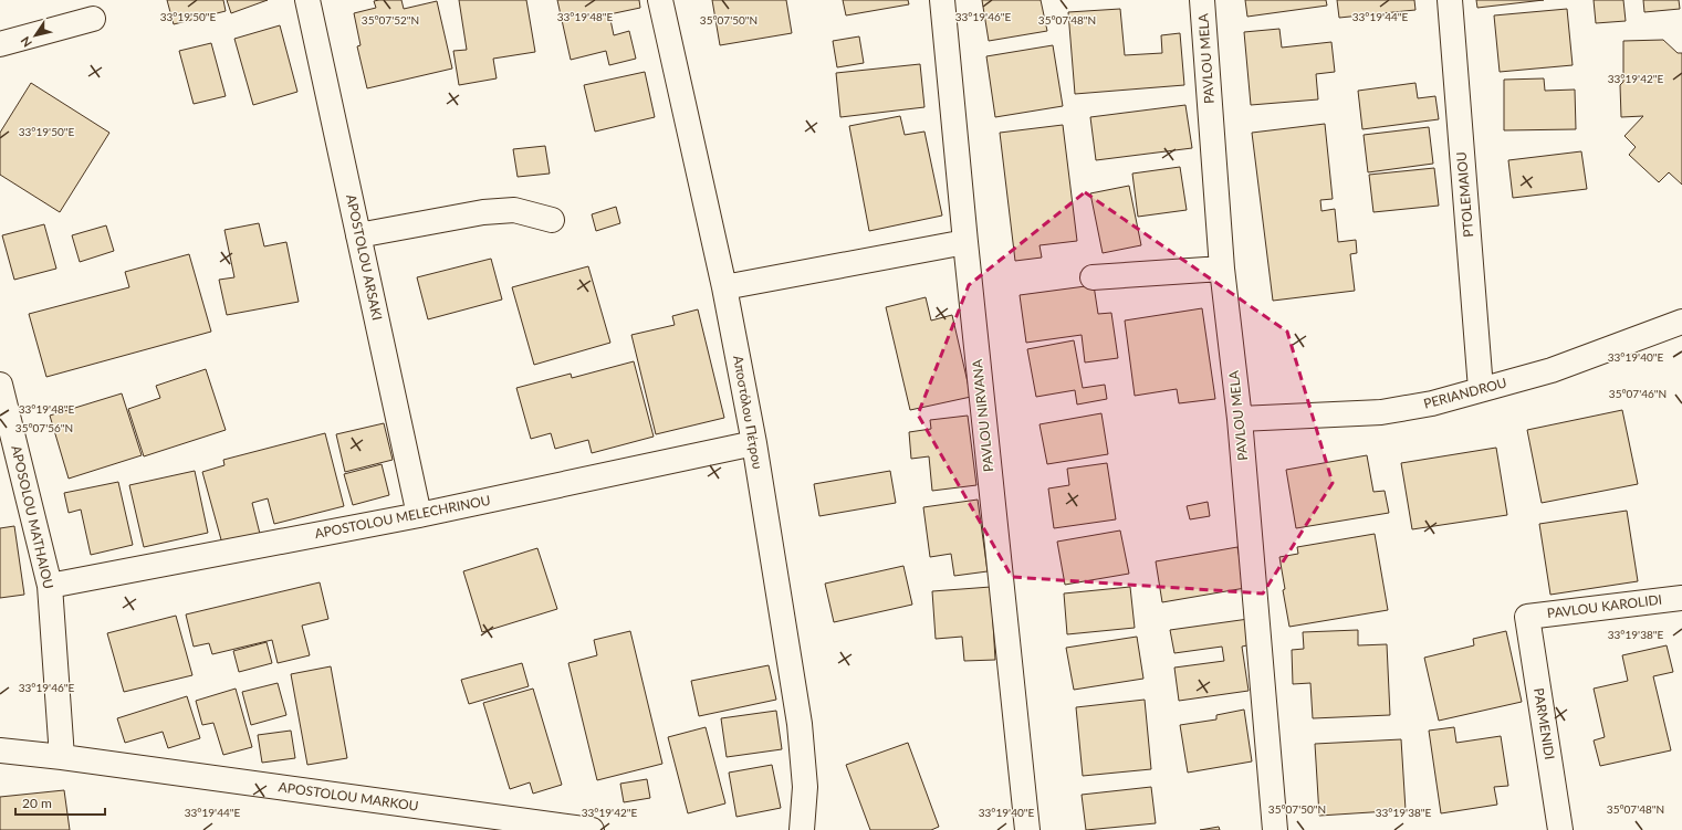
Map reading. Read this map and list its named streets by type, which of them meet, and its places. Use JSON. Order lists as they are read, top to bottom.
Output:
{
  "streets": {
    "street": [
      "PAVLOU MELA",
      "PTOLEMAIOU",
      "APOSTOLOU ARSAKI",
      "PERIANDROU",
      "Αποστόλου Πέτρου",
      "PAVLOU NIRVANA",
      "APOSOLOU MATHAIOU",
      "APOSTOLOU MELECHRINOU",
      "PAVLOU KAROLIDI",
      "PARMENIDI",
      "APOSTOLOU MARKOU"
    ]
  },
  "crossings": [
    ["PAVLOU MELA", "PERIANDROU"],
    ["PTOLEMAIOU", "PERIANDROU"],
    ["APOSTOLOU ARSAKI", "APOSTOLOU MELECHRINOU"],
    ["Αποστόλου Πέτρου", "APOSTOLOU MELECHRINOU"],
    ["APOSOLOU MATHAIOU", "APOSTOLOU MELECHRINOU"],
    ["APOSOLOU MATHAIOU", "APOSTOLOU MARKOU"],
    ["PAVLOU KAROLIDI", "PARMENIDI"]
  ],
  "scale_bar": "20 m",
  "north": "bottom left",
  "coordinates": [
    "33°19'48\"E",
    "33°19'50\"E",
    "33°19'44\"E",
    "33°19'46\"E",
    "35°07'48\"N",
    "35°07'52\"N",
    "35°07'50\"N",
    "33°19'42\"E",
    "33°19'40\"E",
    "35°07'46\"N",
    "35°07'56\"N",
    "33°19'38\"E"
  ]
}
